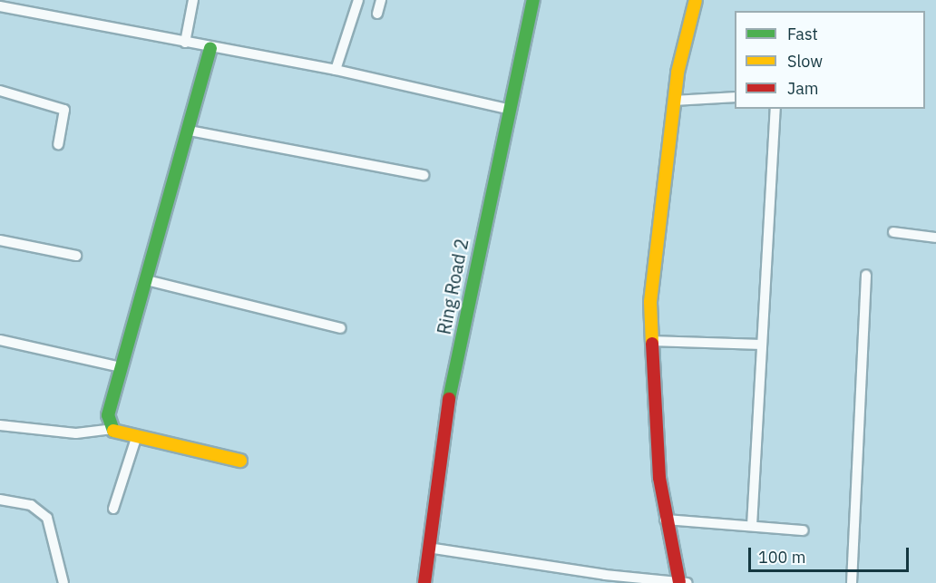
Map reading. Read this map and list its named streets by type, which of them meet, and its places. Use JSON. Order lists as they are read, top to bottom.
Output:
{
  "streets": {
    "street": ["Ring Road 2"]
  },
  "legend": ["Fast", "Slow", "Jam"],
  "scale_bar": "100 m"
}
